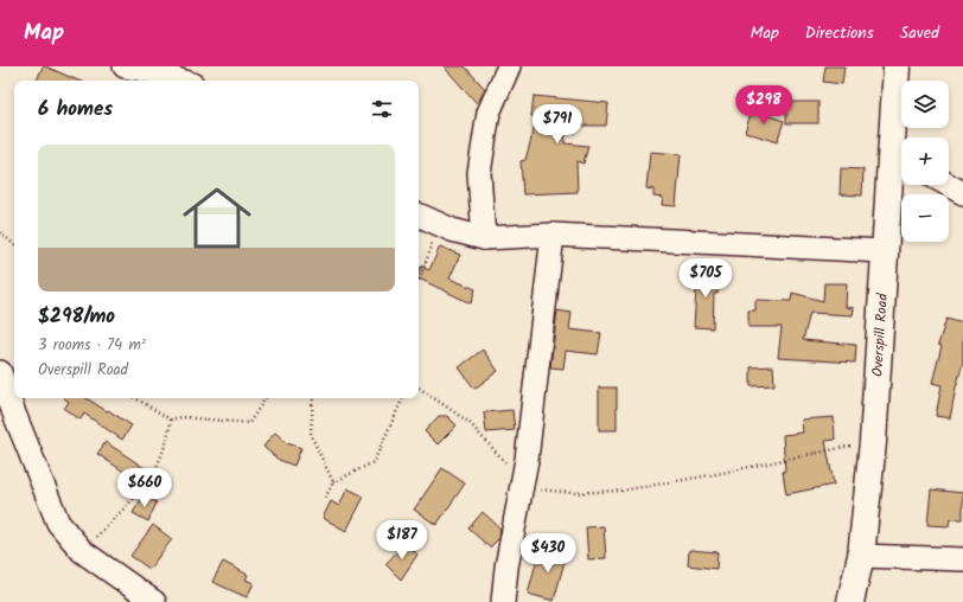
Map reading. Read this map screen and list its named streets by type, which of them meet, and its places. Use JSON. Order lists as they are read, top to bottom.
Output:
{
  "streets": {
    "street": ["Overspill Road"]
  },
  "page": {
    "header": "Map",
    "nav": ["Map", "Directions", "Saved"],
    "map_buttons": ["+", "−"],
    "heading": "6 homes",
    "price": [
      "$298",
      "$791",
      "$705",
      "$660",
      "$187",
      "$430"
    ],
    "list": [
      {
        "name": "$298/mo",
        "note": "3 rooms · 74 m² · Overspill Road"
      }
    ]
  }
}
